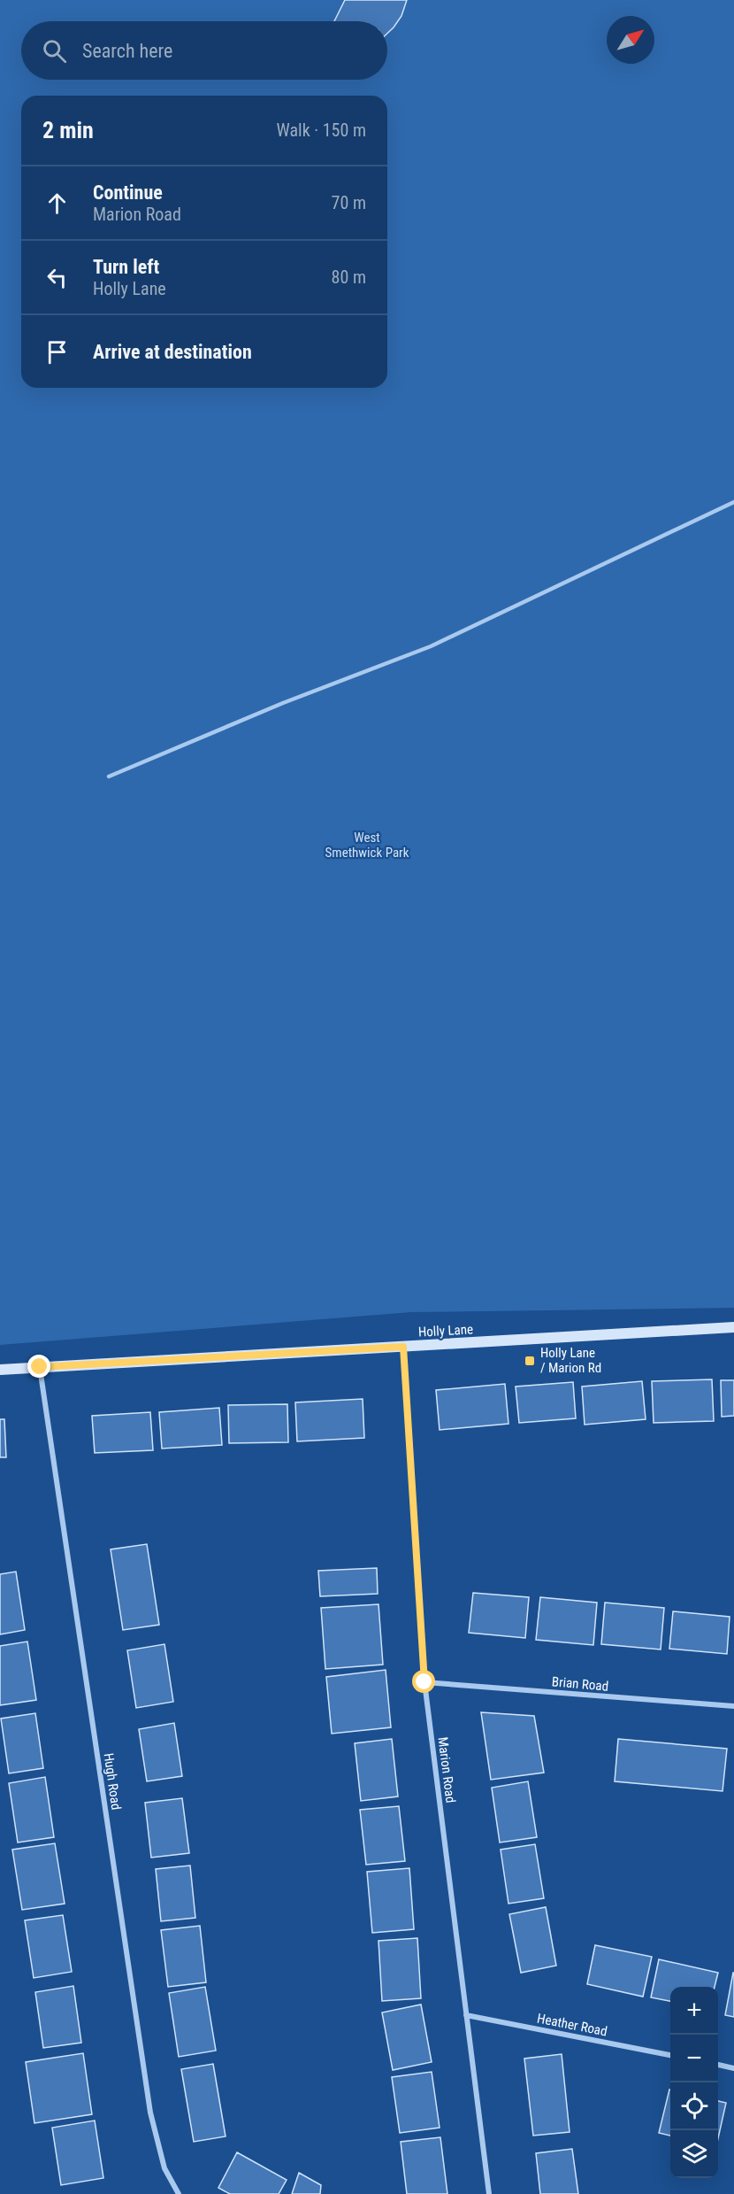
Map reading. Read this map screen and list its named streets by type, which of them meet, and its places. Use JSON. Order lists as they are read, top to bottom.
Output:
{
  "streets": {
    "street": [
      "Holly Lane",
      "Brian Road",
      "Marion Road",
      "Hugh Road",
      "Heather Road"
    ]
  },
  "crossings": [
    ["Holly Lane", "Marion Road"],
    ["Holly Lane", "Hugh Road"],
    ["Brian Road", "Marion Road"],
    ["Marion Road", "Heather Road"]
  ],
  "parks": ["West Smethwick Park"],
  "places": {
    "transit": ["Holly Lane / Marion Rd"]
  },
  "north": "top right",
  "page": {
    "search": "Search here",
    "heading": ["2 min", "Walk · 150 m"],
    "list": [
      ["Continue", "Marion Road", "70 m"],
      ["Turn left", "Holly Lane", "80 m"],
      "Arrive at destination"
    ],
    "map_buttons": ["+", "−"]
  }
}
